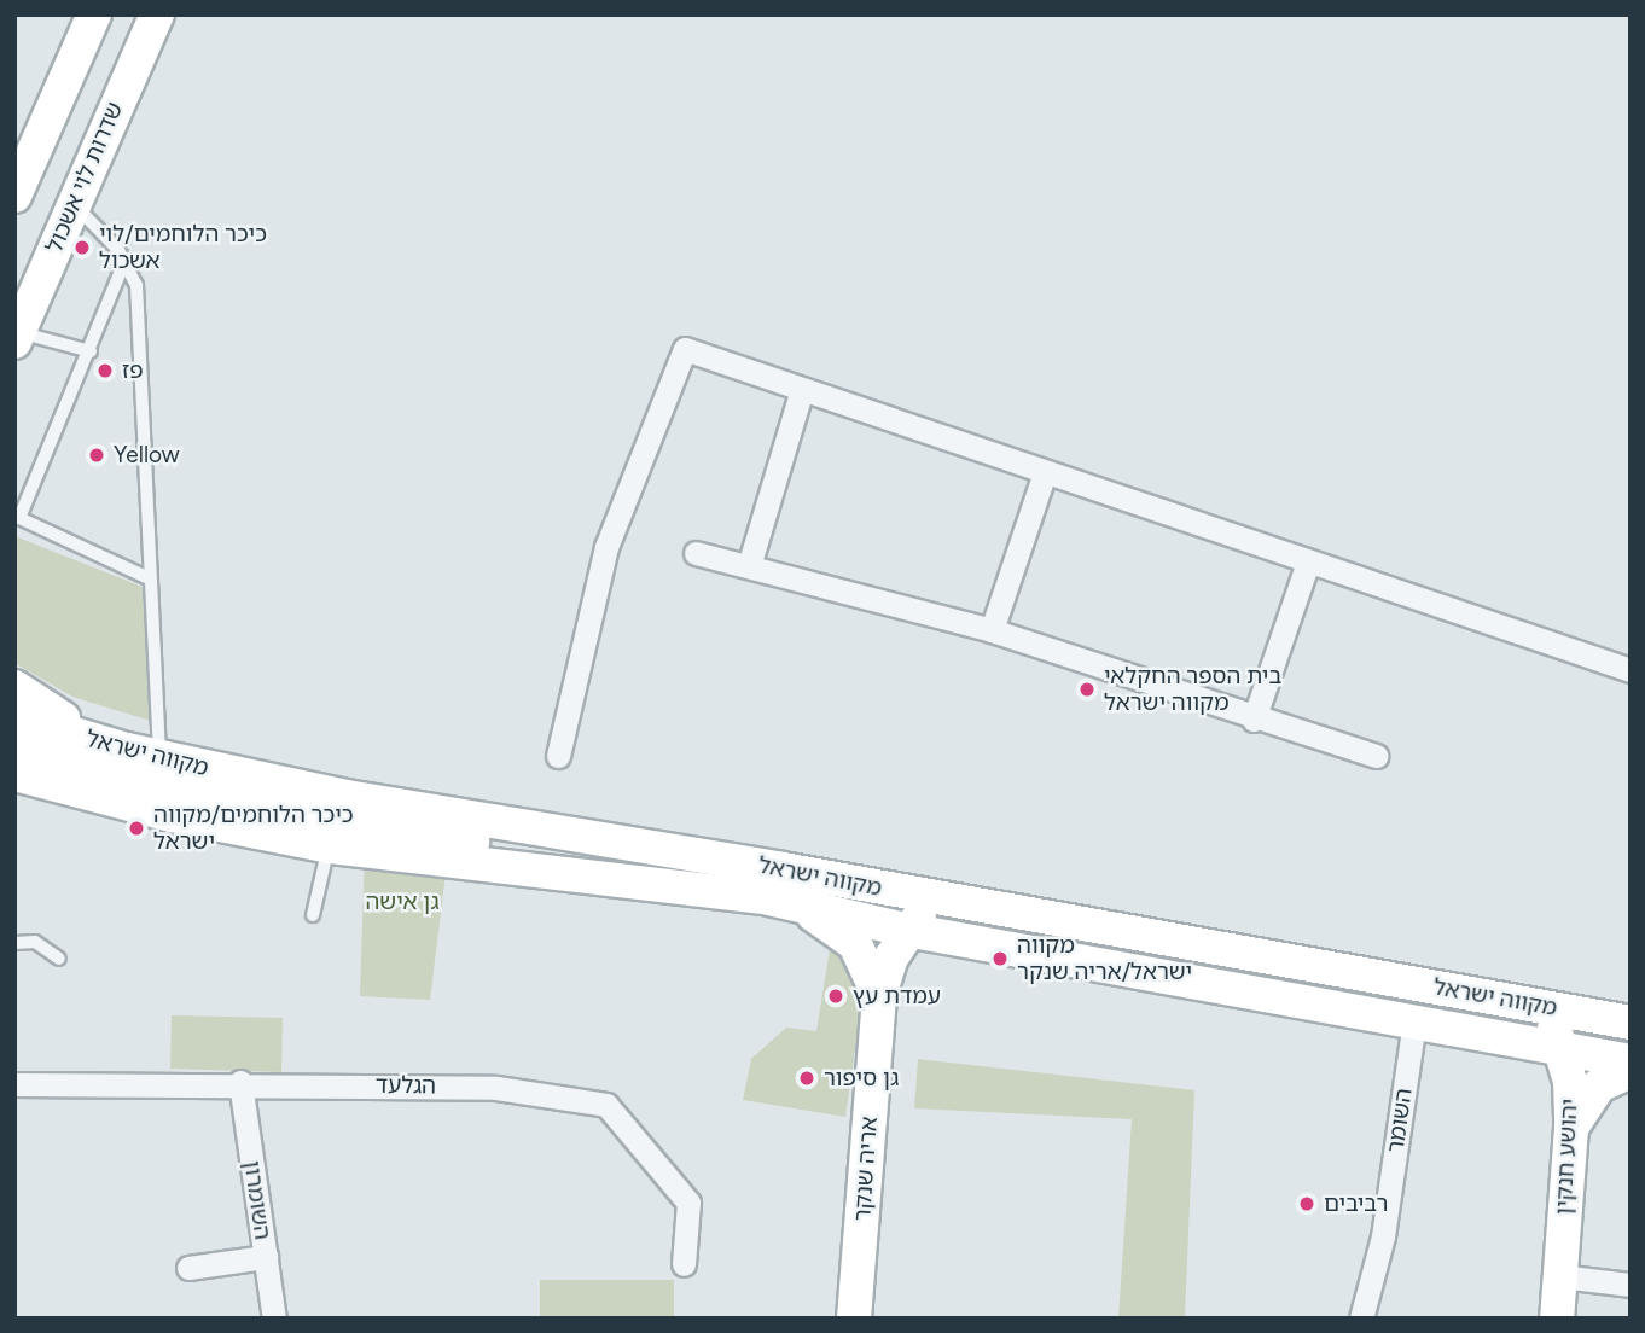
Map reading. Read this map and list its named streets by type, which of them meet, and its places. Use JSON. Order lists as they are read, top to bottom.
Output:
{
  "streets": {
    "main road": [
      "שדרות לוי אשכול",
      "מקווה ישראל",
      "יהושע חנקין",
      "אריה שנקר"
    ],
    "street": ["הגלעד", "השומר", "השומרון"]
  },
  "crossings": [
    ["מקווה ישראל", "השומר"],
    ["מקווה ישראל", "יהושע חנקין"],
    ["מקווה ישראל", "אריה שנקר"],
    ["הגלעד", "השומרון"]
  ],
  "parks": ["גן אישה"],
  "places": [
    "כיכר הלוחמים/לוי אשכול",
    "פז",
    "Yellow",
    "בית הספר החקלאי מקווה ישראל",
    "כיכר הלוחמים/מקווה ישראל",
    "מקווה ישראל/אריה שנקר",
    "עמדת עץ",
    "גן סיפור",
    "רביבים"
  ]
}
